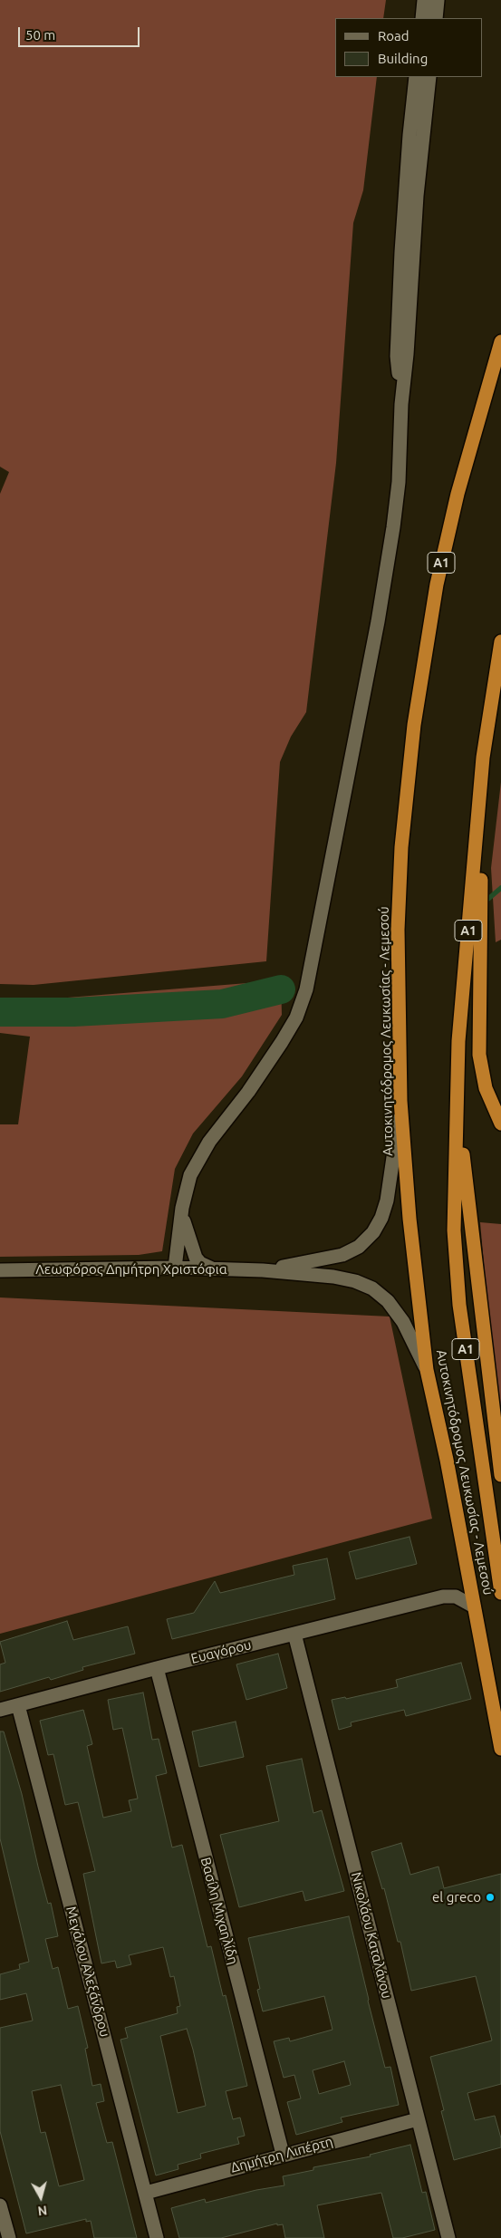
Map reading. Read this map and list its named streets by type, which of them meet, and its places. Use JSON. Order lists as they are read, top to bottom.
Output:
{
  "streets": {
    "highway": ["A1", "Αυτοκινητόδρομος Λευκωσίας - Λεμεσού"],
    "street": [
      "Λεωφόρος Δημήτρη Χριστόφια",
      "Ευαγόρου",
      "Βασίλη Μιχαηλίδη",
      "Νικολάου Καταλάνου",
      "Μεγάλου Αλεξάνδρου",
      "Δημήτρη Λιπέρτη"
    ]
  },
  "crossings": [
    ["Αυτοκινητόδρομος Λευκωσίας - Λεμεσού", "Λεωφόρος Δημήτρη Χριστόφια"],
    ["Αυτοκινητόδρομος Λευκωσίας - Λεμεσού", "Ευαγόρου"],
    ["Ευαγόρου", "Βασίλη Μιχαηλίδη"],
    ["Ευαγόρου", "Νικολάου Καταλάνου"],
    ["Ευαγόρου", "Μεγάλου Αλεξάνδρου"],
    ["Βασίλη Μιχαηλίδη", "Δημήτρη Λιπέρτη"],
    ["Νικολάου Καταλάνου", "Δημήτρη Λιπέρτη"],
    ["Μεγάλου Αλεξάνδρου", "Δημήτρη Λιπέρτη"]
  ],
  "places": ["el greco"],
  "legend": ["Road", "Building"],
  "scale_bar": "50 m",
  "north": "bottom"
}
